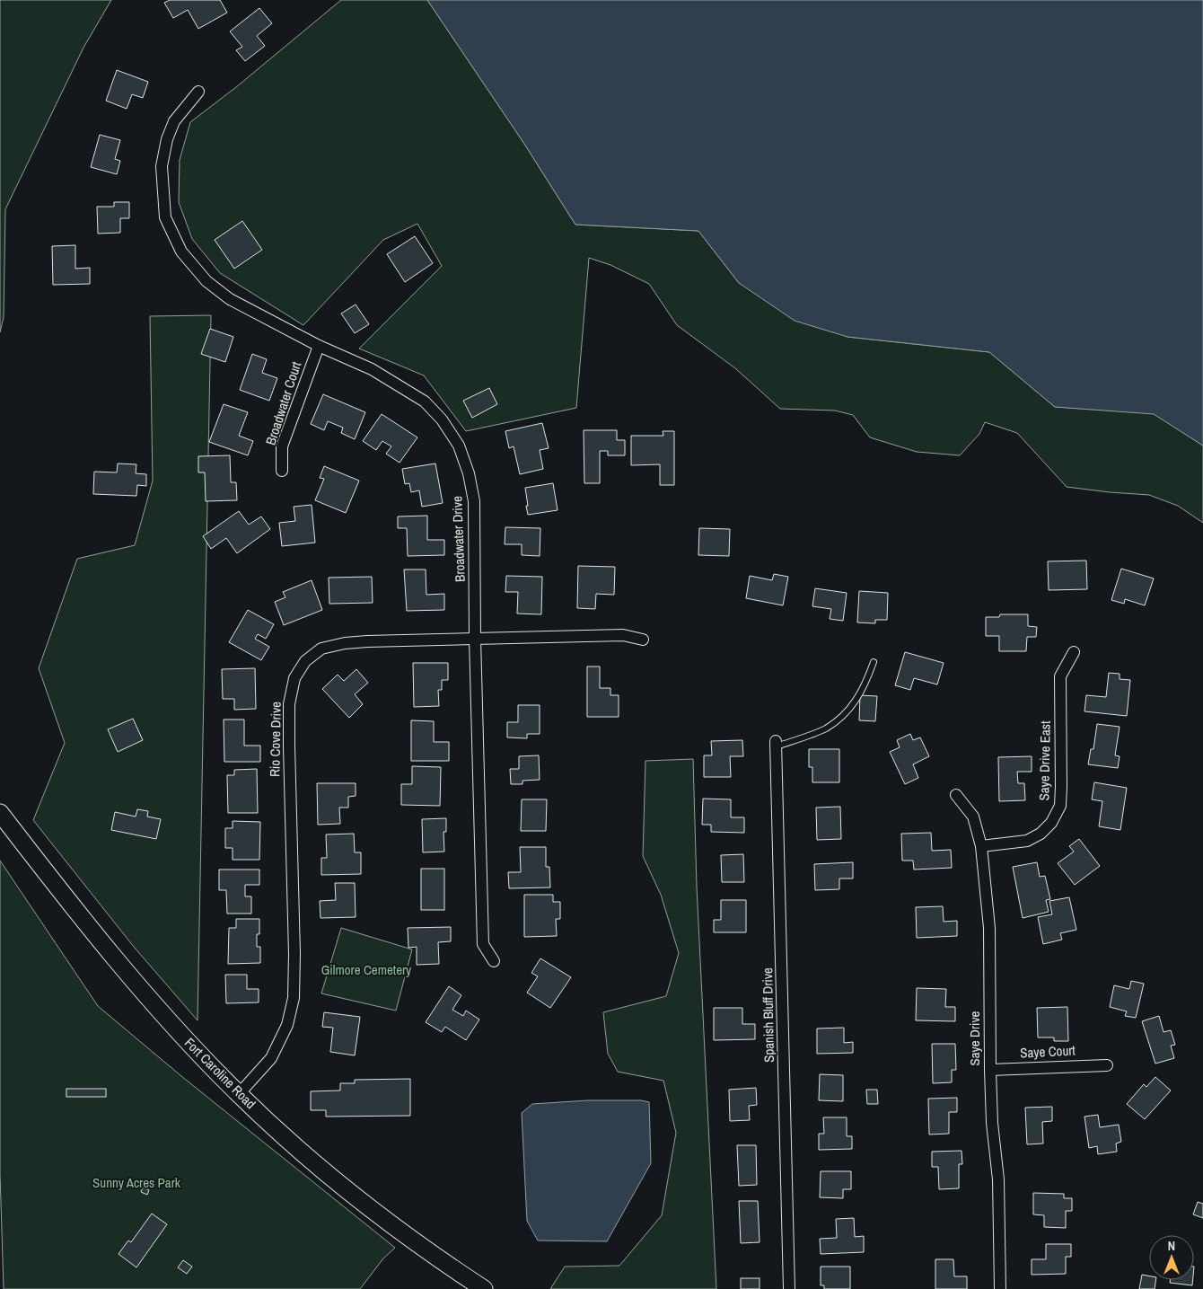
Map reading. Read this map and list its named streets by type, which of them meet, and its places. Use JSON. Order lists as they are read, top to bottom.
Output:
{
  "streets": {
    "street": [
      "Broadwater Court",
      "Broadwater Drive",
      "Rio Cove Drive",
      "Saye Drive East",
      "Spanish Bluff Drive",
      "Saye Drive",
      "Saye Court",
      "Fort Caroline Road"
    ]
  },
  "crossings": [
    ["Broadwater Court", "Broadwater Drive"],
    ["Broadwater Drive", "Rio Cove Drive"],
    ["Rio Cove Drive", "Fort Caroline Road"],
    ["Saye Drive East", "Saye Drive"],
    ["Saye Drive", "Saye Court"]
  ],
  "parks": ["Gilmore Cemetery", "Sunny Acres Park"],
  "north": "top"
}
